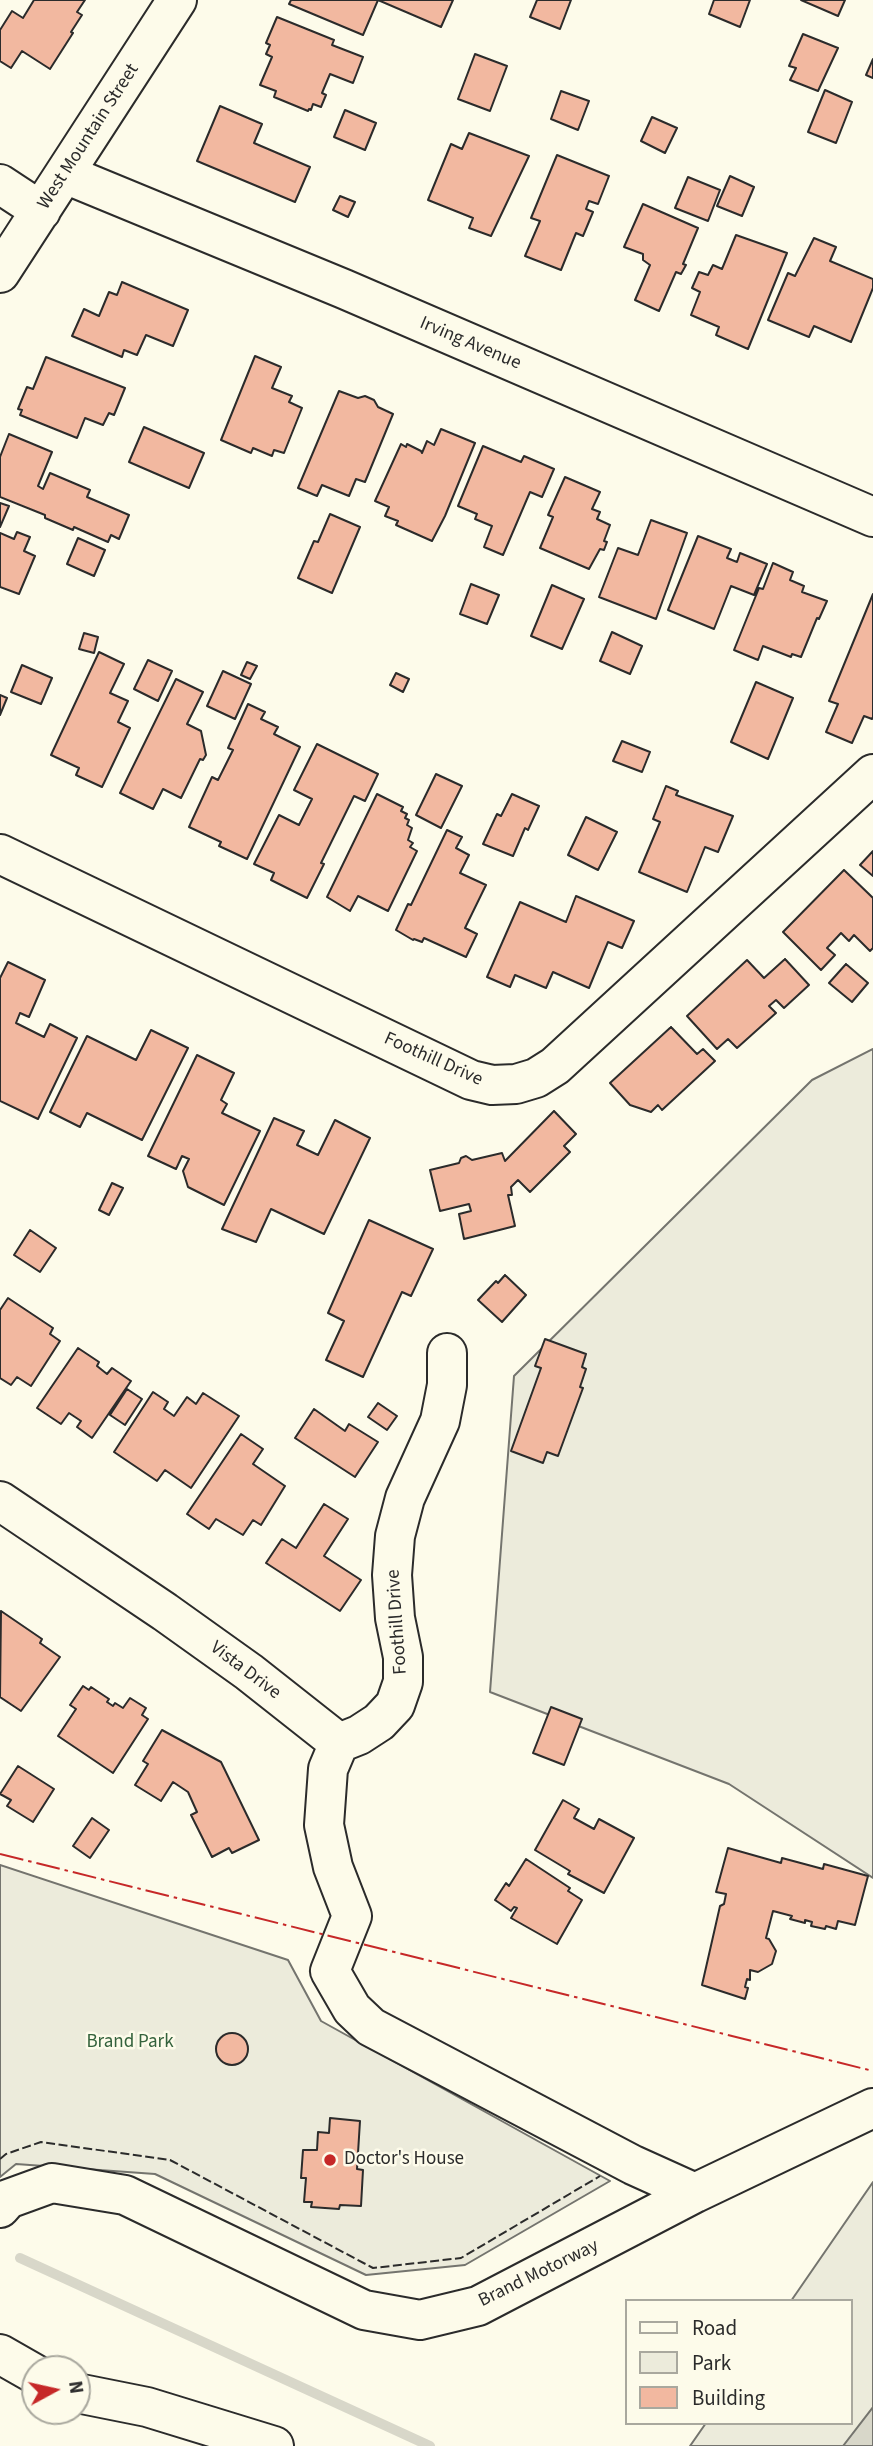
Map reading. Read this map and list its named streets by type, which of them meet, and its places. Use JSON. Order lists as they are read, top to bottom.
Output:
{
  "streets": {
    "street": [
      "West Mountain Street",
      "Irving Avenue",
      "Foothill Drive",
      "Vista Drive",
      "Brand Motorway"
    ]
  },
  "crossings": [
    ["West Mountain Street", "Irving Avenue"],
    ["Foothill Drive", "Vista Drive"]
  ],
  "parks": ["Brand Park"],
  "places": ["Doctor's House"],
  "legend": ["Road", "Park", "Building"],
  "north": "right"
}
